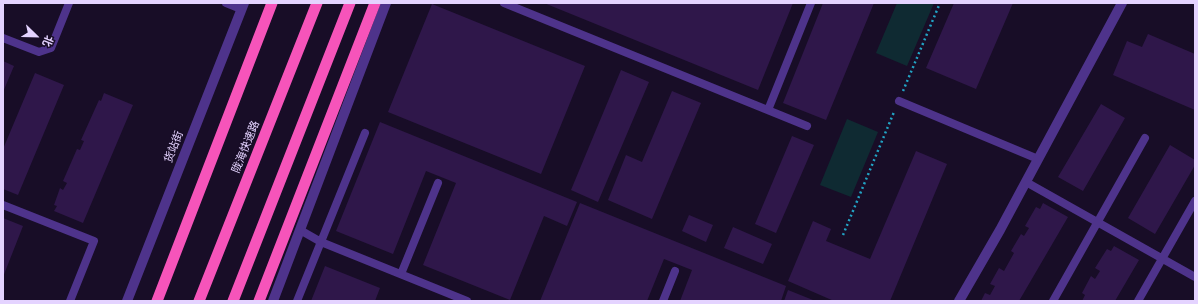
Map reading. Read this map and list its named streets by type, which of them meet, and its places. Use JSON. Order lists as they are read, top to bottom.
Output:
{
  "streets": {
    "highway": ["陇海快速路"],
    "street": ["货站街"]
  },
  "north": "bottom right"
}
